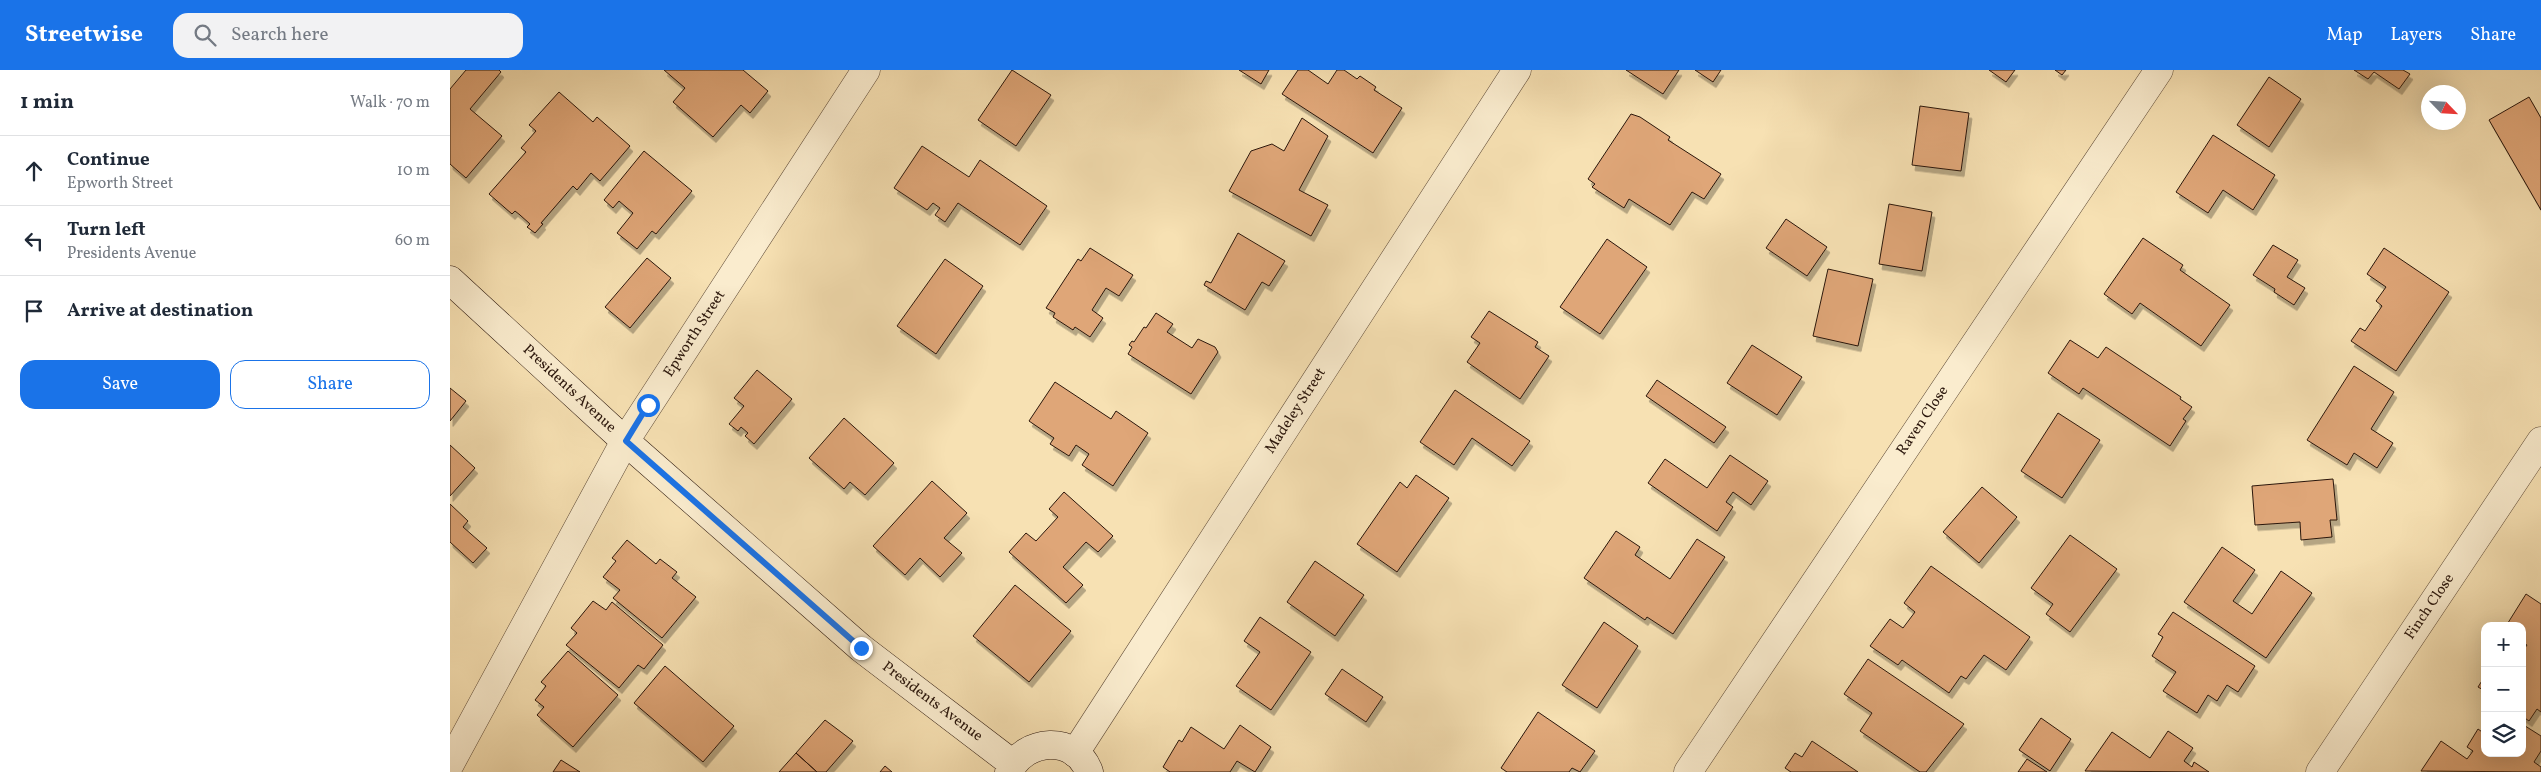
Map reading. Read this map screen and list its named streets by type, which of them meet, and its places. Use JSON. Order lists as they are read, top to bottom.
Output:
{
  "streets": {
    "street": [
      "Epworth Street",
      "Presidents Avenue",
      "Madeley Street",
      "Raven Close",
      "Finch Close"
    ]
  },
  "crossings": [
    ["Epworth Street", "Presidents Avenue"]
  ],
  "north": "bottom right",
  "page": {
    "header": "Streetwise",
    "search": "Search here",
    "nav": ["Map", "Layers", "Share"],
    "heading": ["1 min", "Walk · 70 m"],
    "list": [
      ["Continue", "Epworth Street", "10 m"],
      ["Turn left", "Presidents Avenue", "60 m"],
      "Arrive at destination"
    ],
    "buttons": ["Save", "Share"],
    "map_buttons": ["+", "−"]
  }
}
